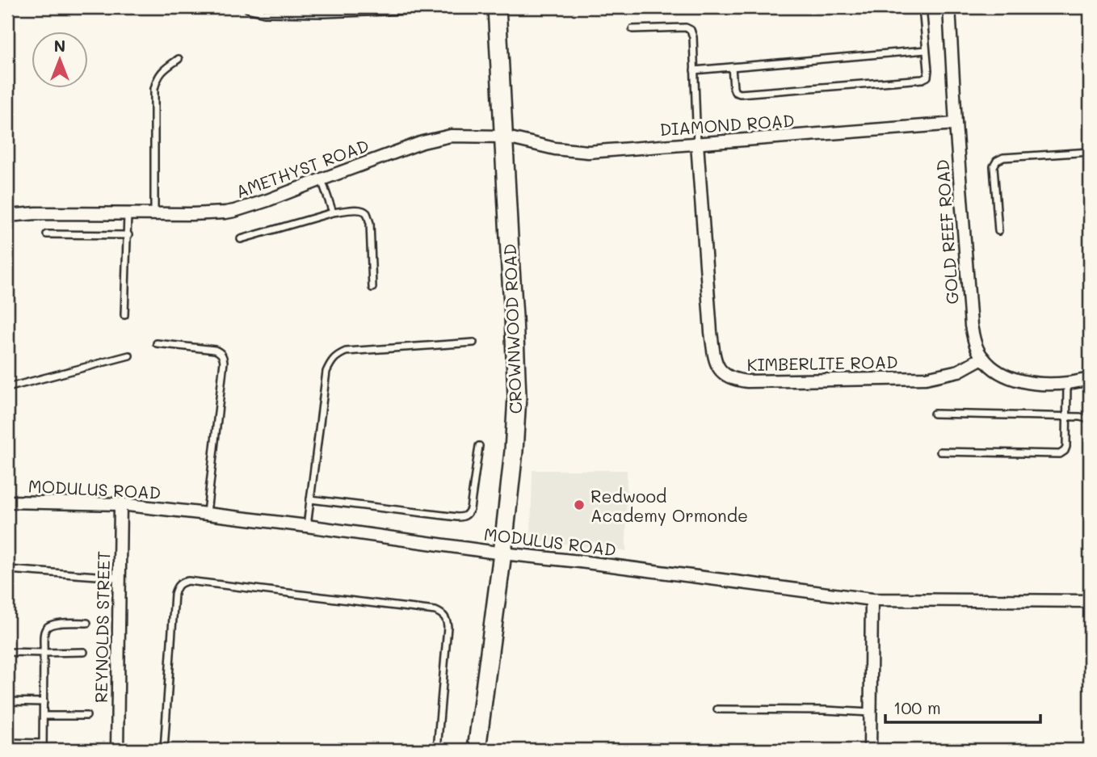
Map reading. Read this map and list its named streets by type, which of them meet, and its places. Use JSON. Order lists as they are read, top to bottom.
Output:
{
  "streets": {
    "main road": ["CROWNWOOD ROAD"],
    "street": [
      "DIAMOND ROAD",
      "AMETHYST ROAD",
      "GOLD REEF ROAD",
      "KIMBERLITE ROAD",
      "MODULUS ROAD",
      "REYNOLDS STREET"
    ]
  },
  "crossings": [
    ["DIAMOND ROAD", "AMETHYST ROAD"],
    ["DIAMOND ROAD", "GOLD REEF ROAD"],
    ["DIAMOND ROAD", "CROWNWOOD ROAD"],
    ["DIAMOND ROAD", "KIMBERLITE ROAD"],
    ["AMETHYST ROAD", "CROWNWOOD ROAD"],
    ["GOLD REEF ROAD", "KIMBERLITE ROAD"],
    ["CROWNWOOD ROAD", "MODULUS ROAD"],
    ["MODULUS ROAD", "REYNOLDS STREET"]
  ],
  "places": ["Redwood Academy Ormonde"],
  "scale_bar": "100 m",
  "north": "top"
}
